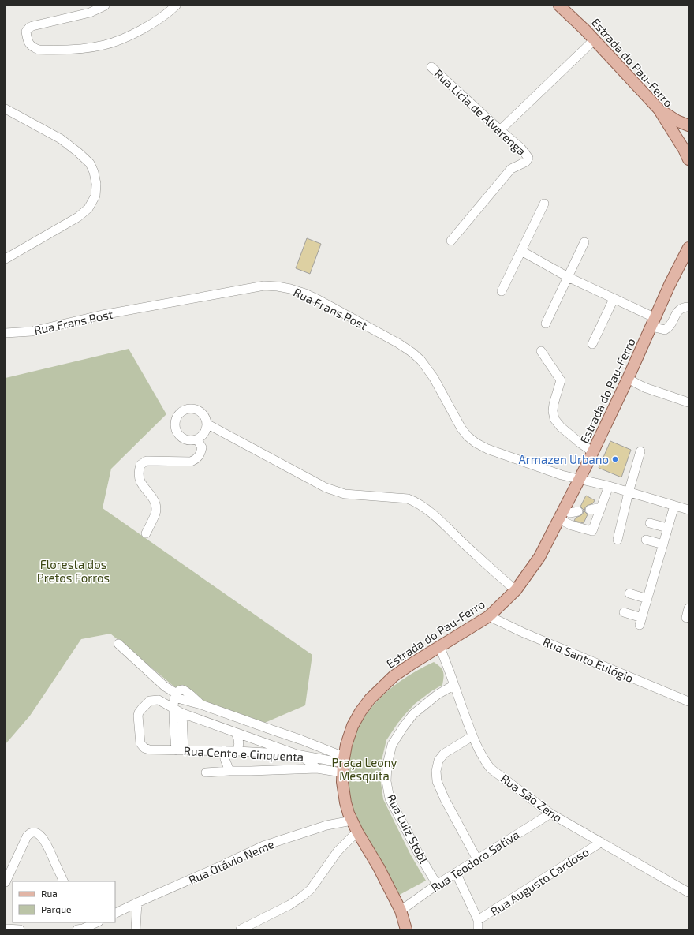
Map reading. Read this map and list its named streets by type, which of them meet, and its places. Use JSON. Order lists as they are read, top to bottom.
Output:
{
  "streets": {
    "main road": ["Estrada do Pau-Ferro"],
    "street": [
      "Rua Licia de Alvarenga",
      "Rua Frans Post",
      "Rua Santo Eulógio",
      "Rua Cento e Cinquenta",
      "Rua São Zeno",
      "Rua Luiz Stobl",
      "Rua Teodoro Sativa",
      "Rua Otávio Neme",
      "Rua Augusto Cardoso"
    ]
  },
  "crossings": [
    ["Estrada do Pau-Ferro", "Rua Frans Post"],
    ["Estrada do Pau-Ferro", "Rua Santo Eulógio"],
    ["Estrada do Pau-Ferro", "Rua Cento e Cinquenta"],
    ["Estrada do Pau-Ferro", "Rua São Zeno"],
    ["Estrada do Pau-Ferro", "Rua Teodoro Sativa"],
    ["Estrada do Pau-Ferro", "Rua Otávio Neme"],
    ["Rua São Zeno", "Rua Luiz Stobl"],
    ["Rua São Zeno", "Rua Teodoro Sativa"],
    ["Rua São Zeno", "Rua Augusto Cardoso"],
    ["Rua Luiz Stobl", "Rua Teodoro Sativa"]
  ],
  "parks": ["Floresta dos Pretos Forros", "Praça Leony Mesquita"],
  "places": ["Armazen Urbano"],
  "legend": ["Rua", "Parque"]
}
